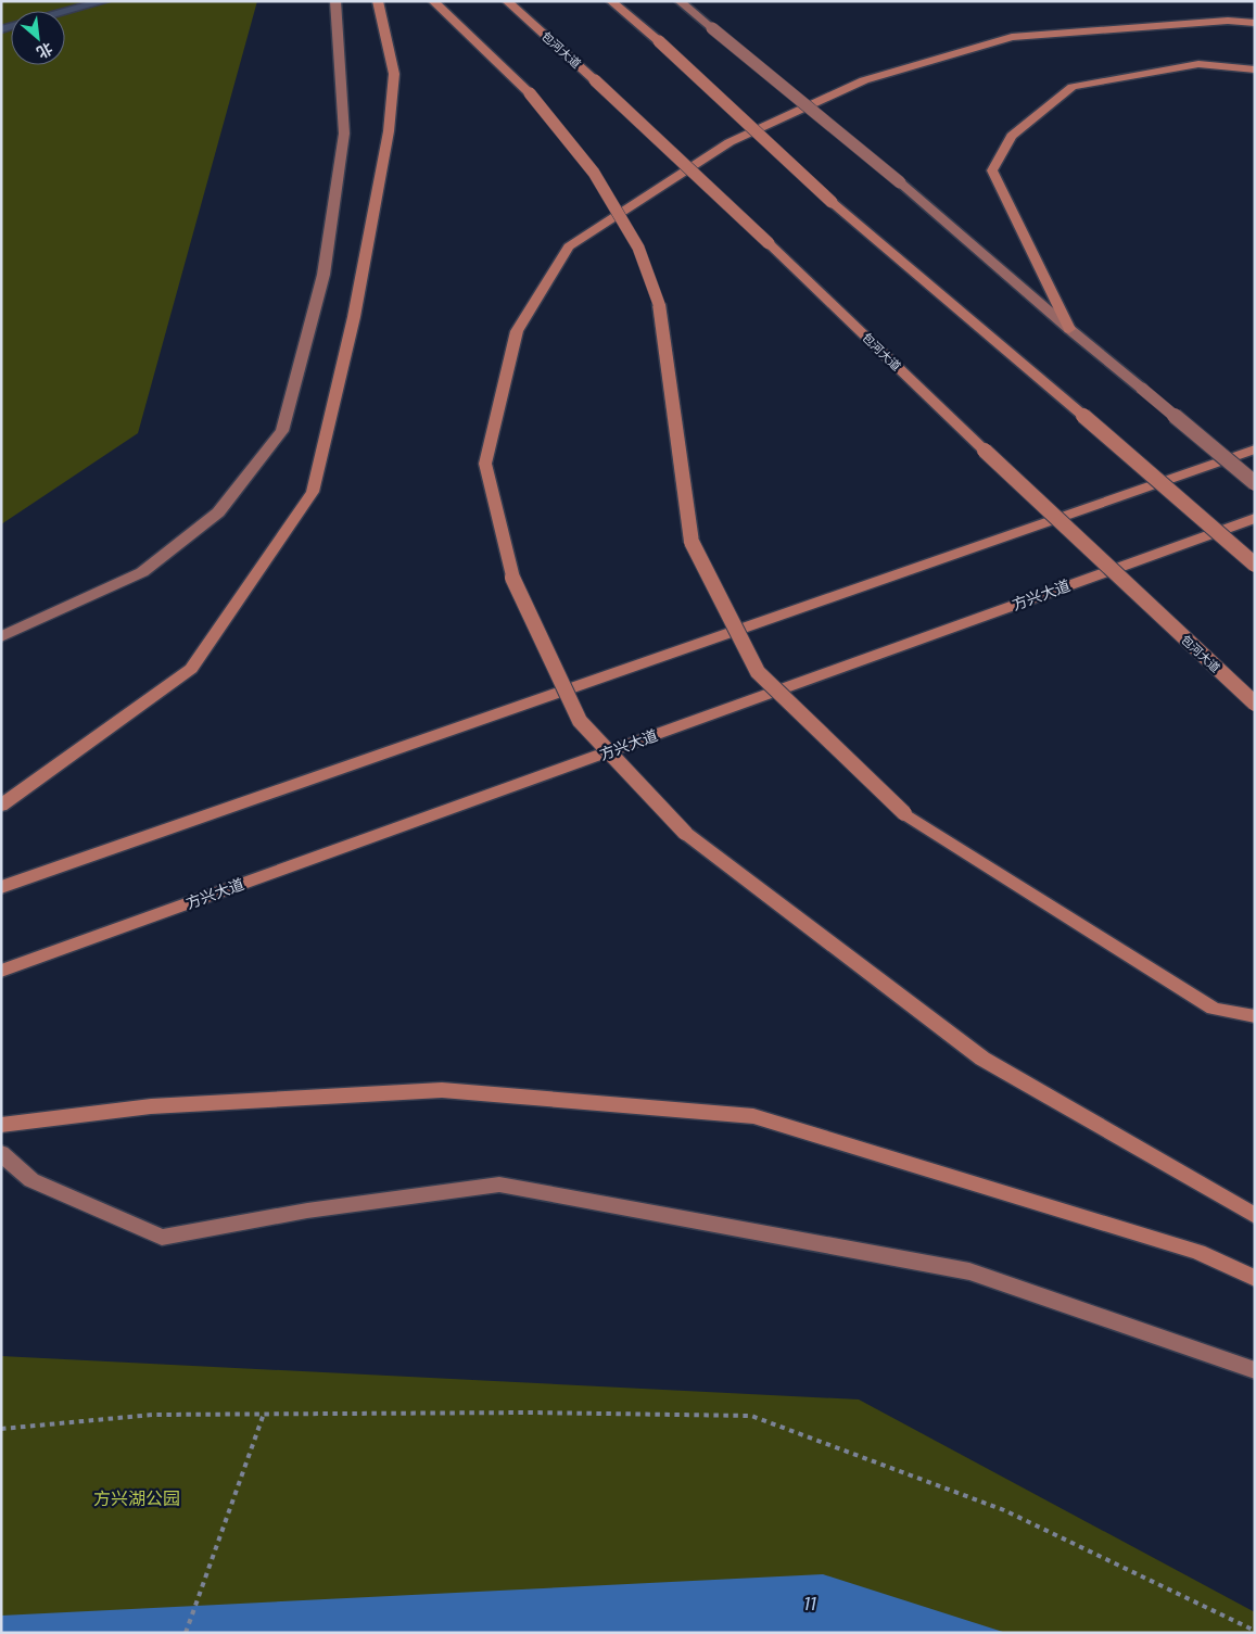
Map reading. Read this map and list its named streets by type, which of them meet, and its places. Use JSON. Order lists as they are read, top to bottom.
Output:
{
  "streets": {
    "highway": ["包河大道", "方兴大道"]
  },
  "water": ["11"],
  "parks": ["方兴湖公园"],
  "north": "bottom right"
}
